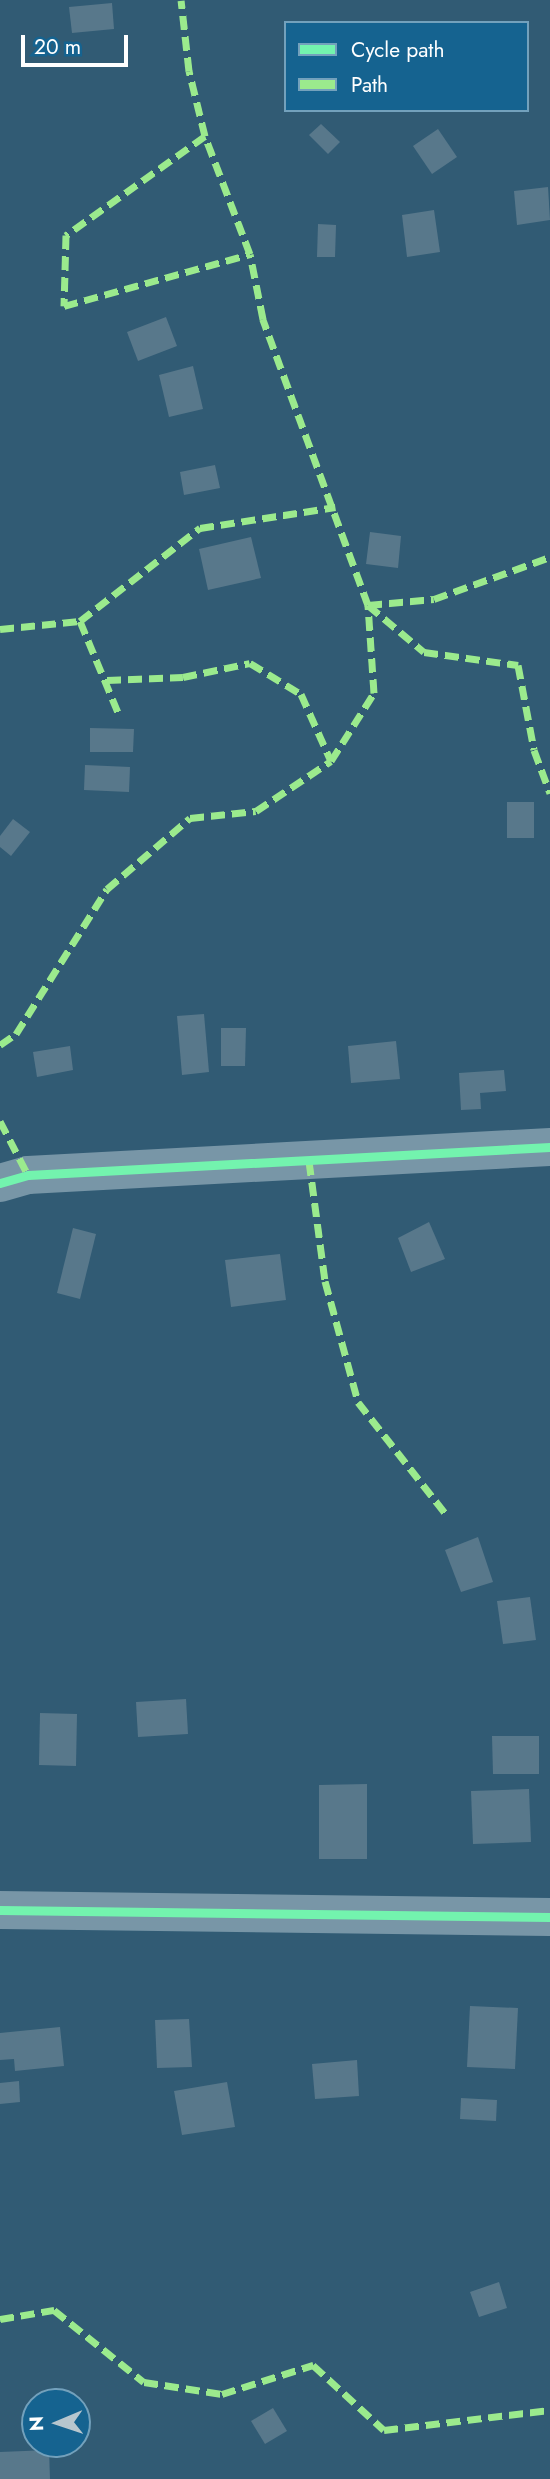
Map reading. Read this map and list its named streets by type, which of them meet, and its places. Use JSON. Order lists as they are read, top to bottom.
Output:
{
  "legend": ["Cycle path", "Path"],
  "scale_bar": "20 m",
  "north": "left"
}
